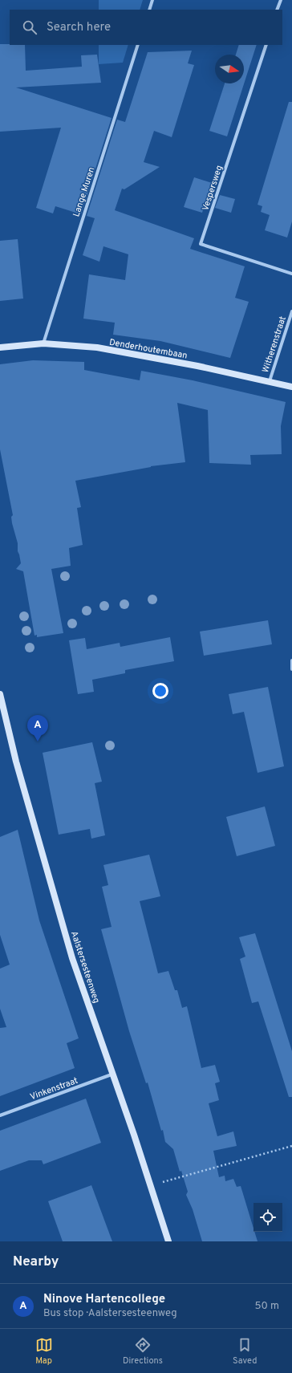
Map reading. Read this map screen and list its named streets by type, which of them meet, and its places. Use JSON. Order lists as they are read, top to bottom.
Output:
{
  "streets": {
    "main road": ["Denderhoutembaan", "Aalstersesteenweg"],
    "street": [
      "Vespersweg",
      "Lange Muren",
      "Witherenstraat",
      "Vinkenstraat"
    ]
  },
  "crossings": [
    ["Lange Muren", "Denderhoutembaan"],
    ["Witherenstraat", "Denderhoutembaan"],
    ["Aalstersesteenweg", "Vinkenstraat"]
  ],
  "north": "right",
  "page": {
    "search": "Search here",
    "pins": "A",
    "heading": "Nearby",
    "list": [
      {
        "mark": "A",
        "name": "Ninove Hartencollege",
        "note": "Bus stop · Aalstersesteenweg",
        "value": "50 m"
      }
    ],
    "nav": ["Map", "Directions", "Saved"]
  }
}
